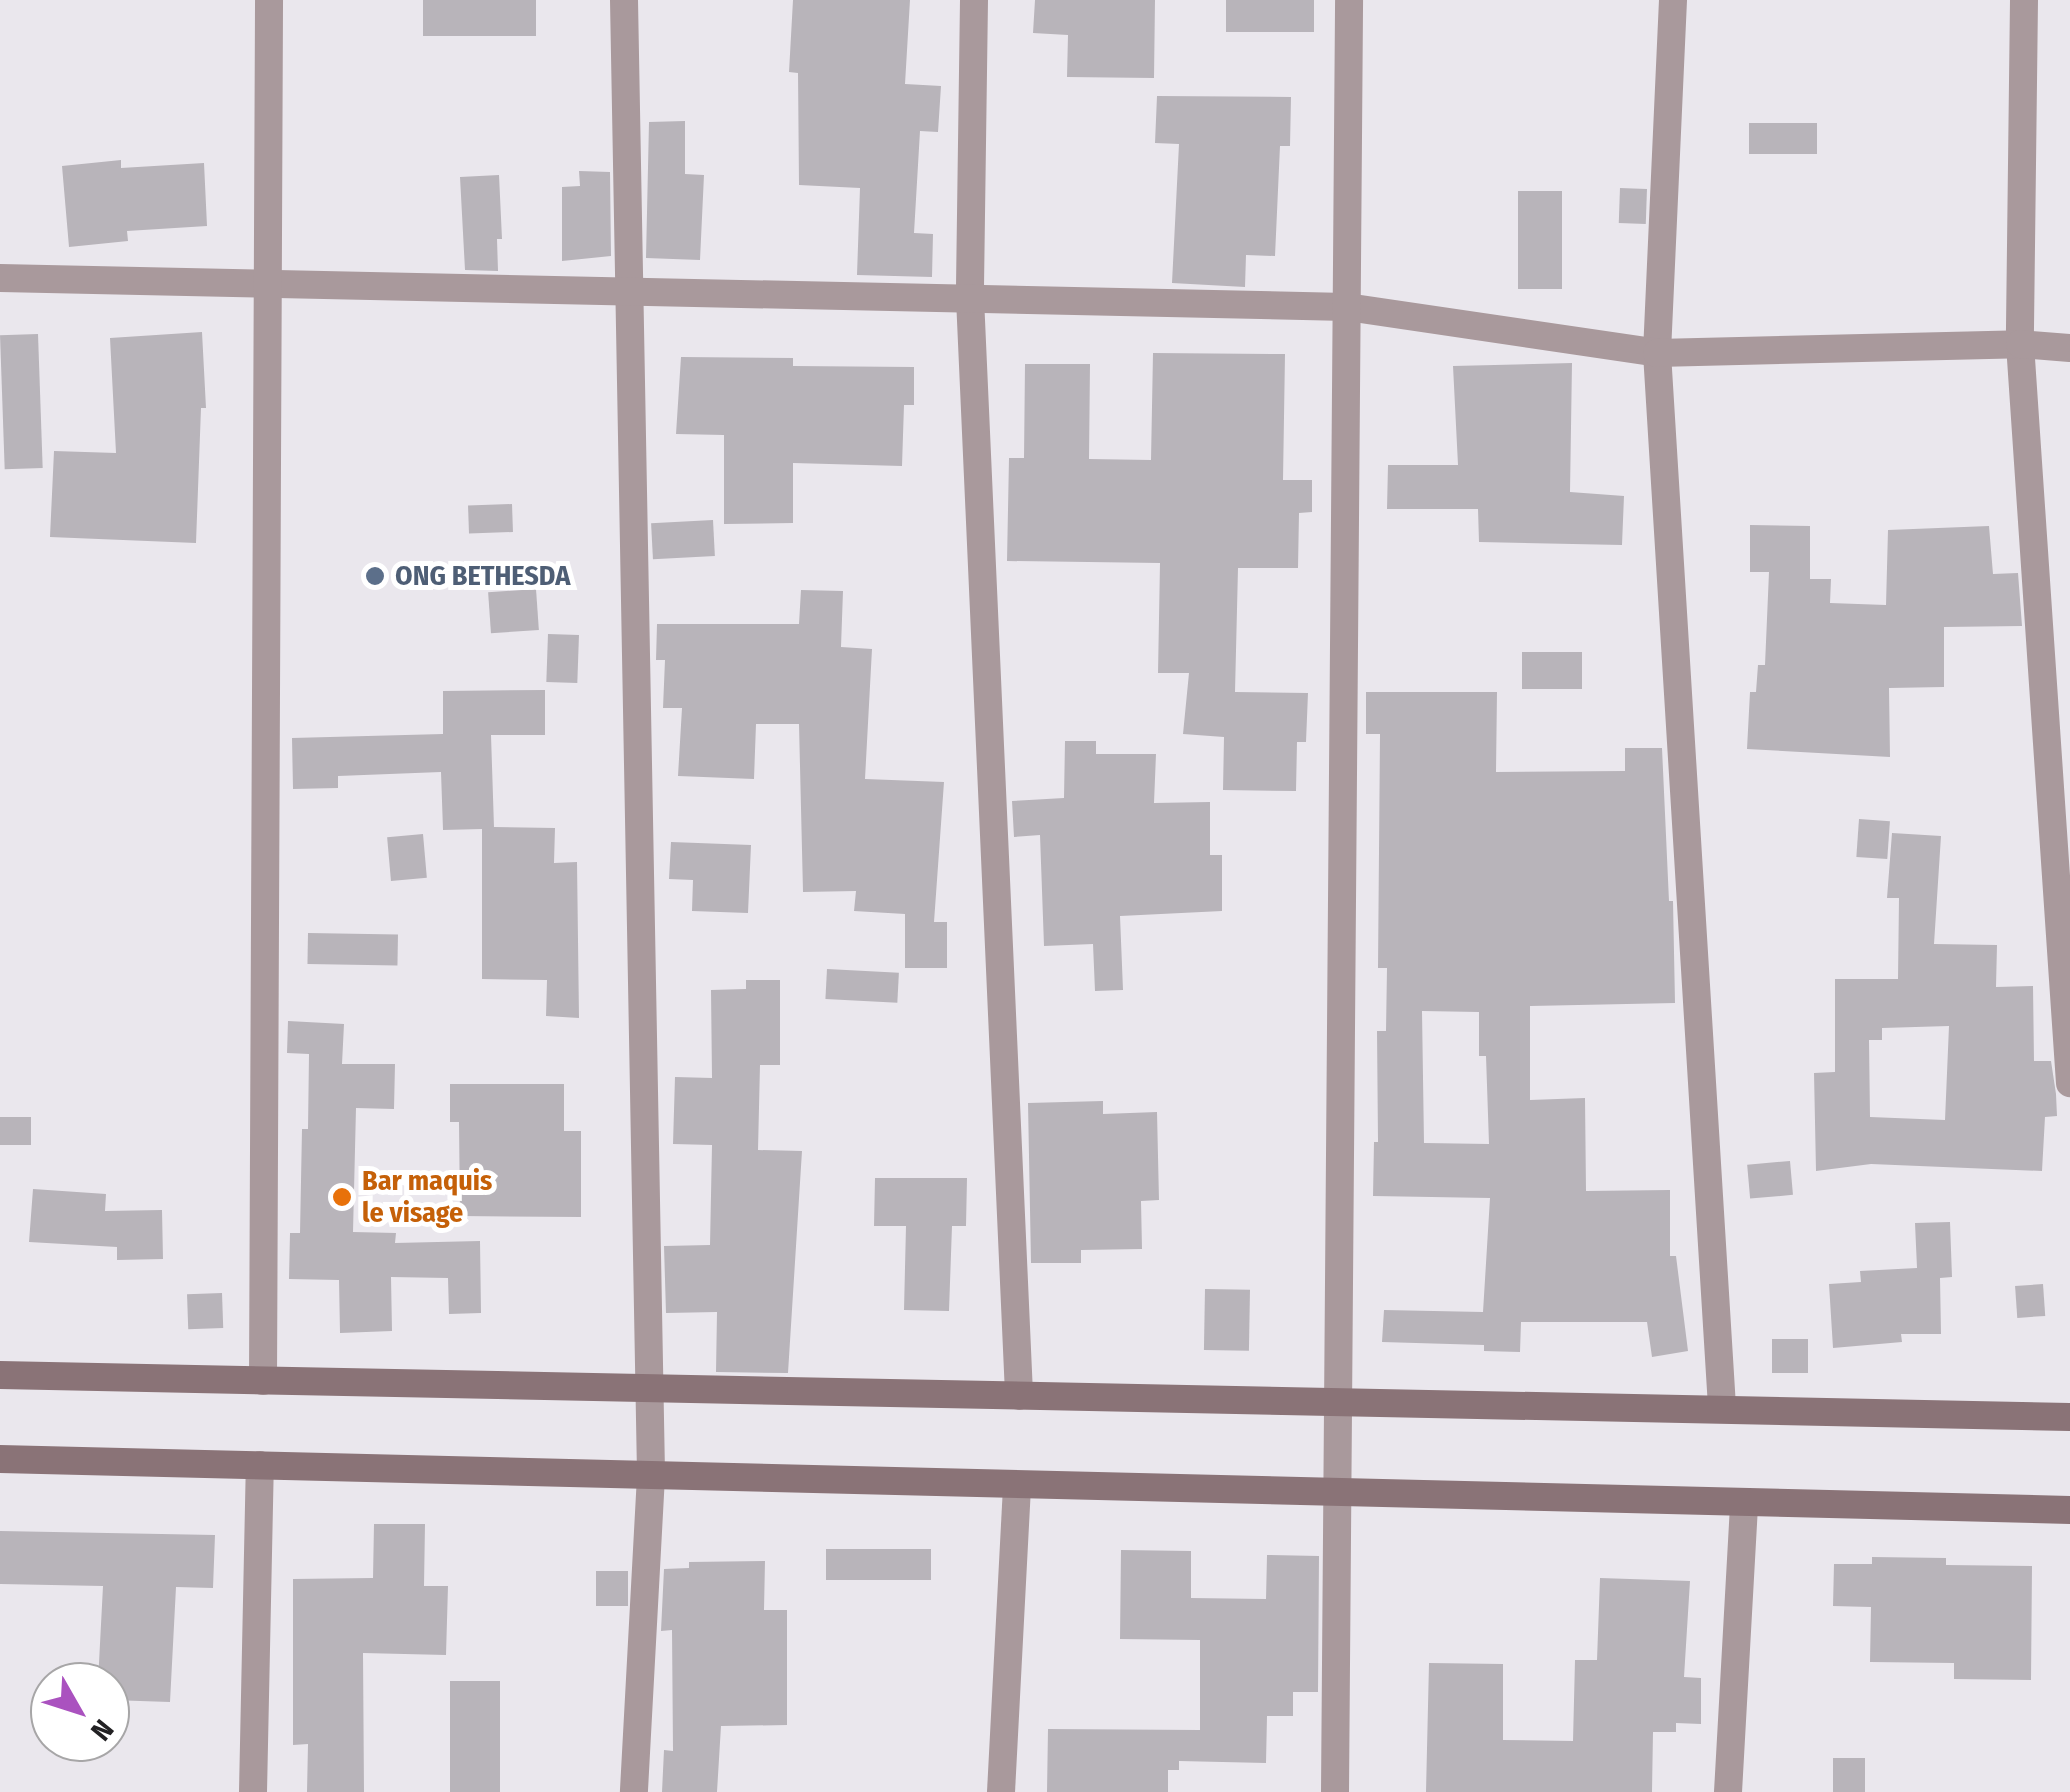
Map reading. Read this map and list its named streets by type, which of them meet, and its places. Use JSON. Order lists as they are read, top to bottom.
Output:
{
  "places": ["ONG BETHESDA", "Bar maquis le visage"],
  "north": "bottom right"
}
